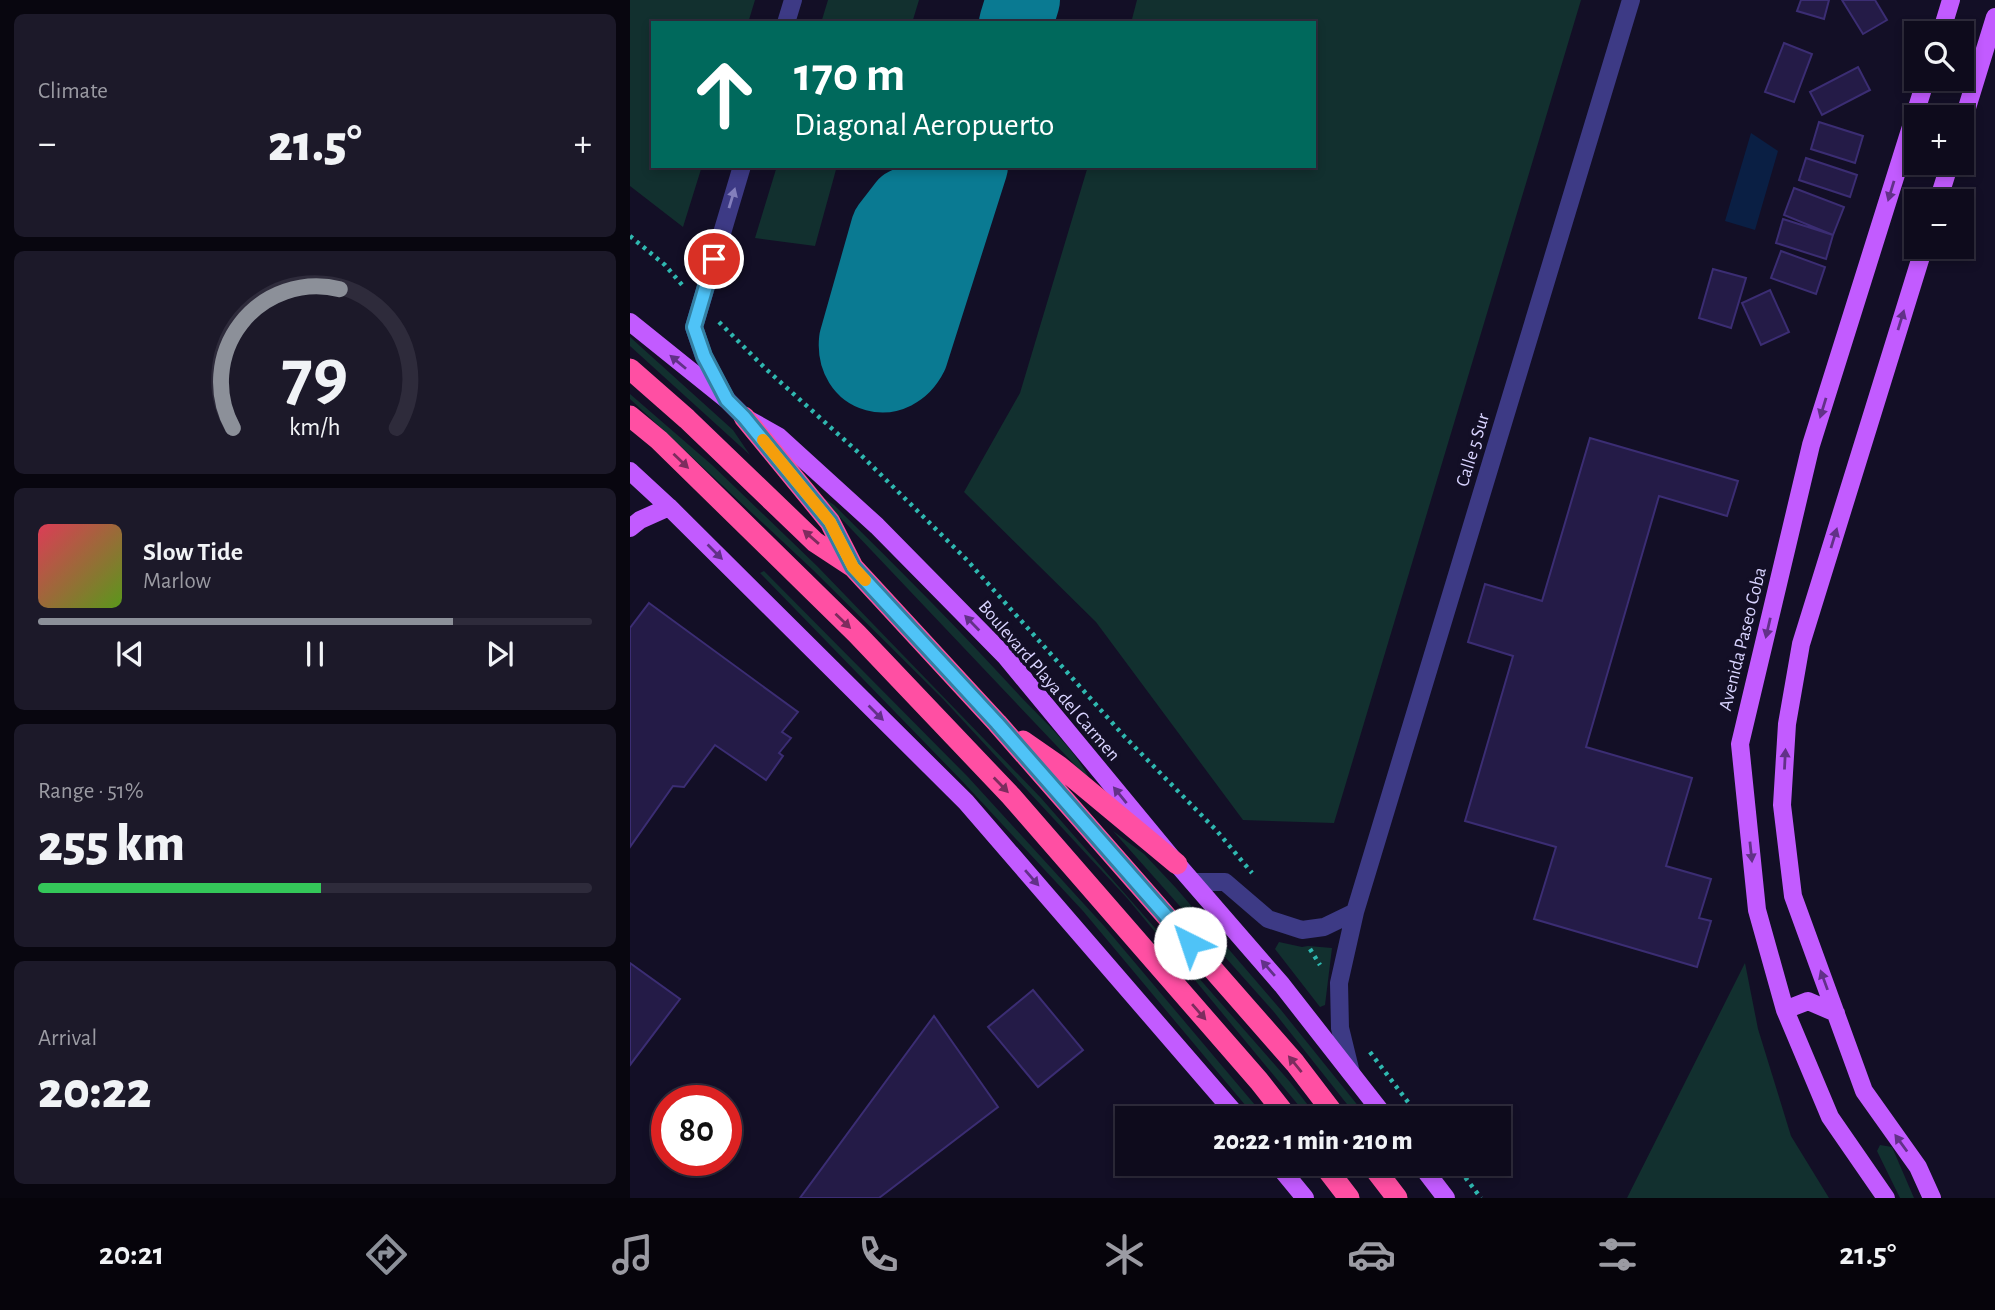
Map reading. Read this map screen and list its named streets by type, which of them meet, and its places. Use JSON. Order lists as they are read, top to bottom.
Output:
{
  "streets": {
    "main road": ["Avenida Paseo Coba", "Boulevard Playa del Carmen"],
    "street": ["Calle 5 Sur"]
  },
  "crossings": [
    ["Calle 5 Sur", "Boulevard Playa del Carmen"]
  ],
  "page": {
    "tile": [
      "Climate",
      ["Range · 51%", "255 km"],
      ["Arrival", "20:22"]
    ],
    "map_buttons": ["+", "−"],
    "turn": ["170 m", "Diagonal Aeropuerto"],
    "heat": ["−", "21.5°", "+"],
    "song": ["Slow Tide", "Marlow"],
    "limit": "80",
    "trip": "20:22 · 1 min · 210 m",
    "tabs": ["20:21", "21.5°"],
    "gauge": ["79", "km/h"]
  }
}
